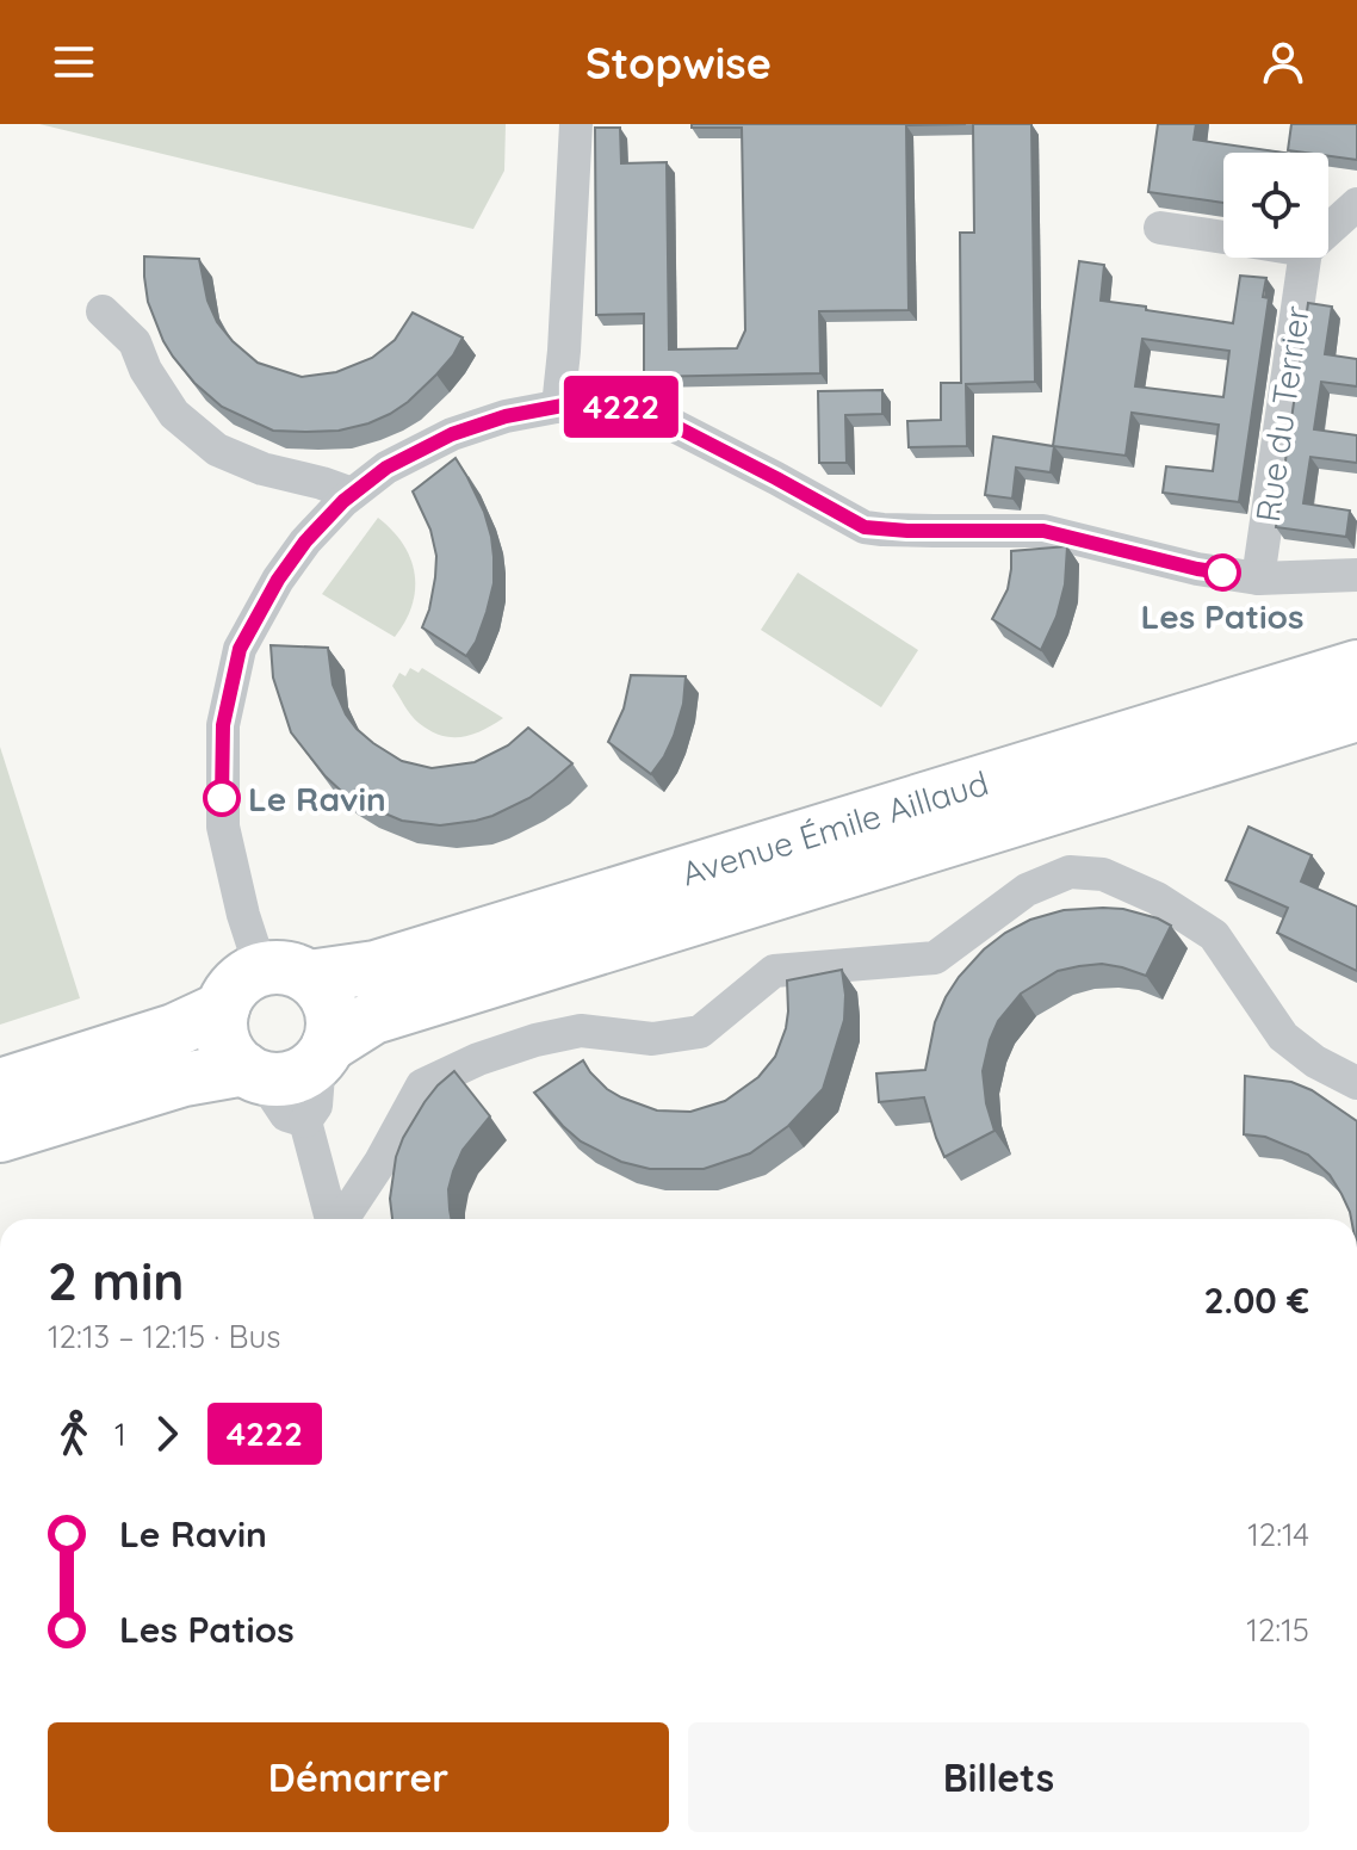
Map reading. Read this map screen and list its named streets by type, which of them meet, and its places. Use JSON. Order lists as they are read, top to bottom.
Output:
{
  "streets": {
    "main road": ["Avenue Émile Aillaud"],
    "street": ["Rue du Terrier"]
  },
  "places": ["Les Patios", "Le Ravin"],
  "lines": ["bus line 4222"],
  "page": {
    "header": "Stopwise",
    "on_map": "4222",
    "heading": ["2 min", "12:13 – 12:15 · Bus", "2.00 €"],
    "legs": ["1", "4222"],
    "list": [
      {
        "name": "Le Ravin",
        "value": "12:14"
      },
      {
        "name": "Les Patios",
        "value": "12:15"
      }
    ],
    "buttons": ["Démarrer", "Billets"]
  }
}
